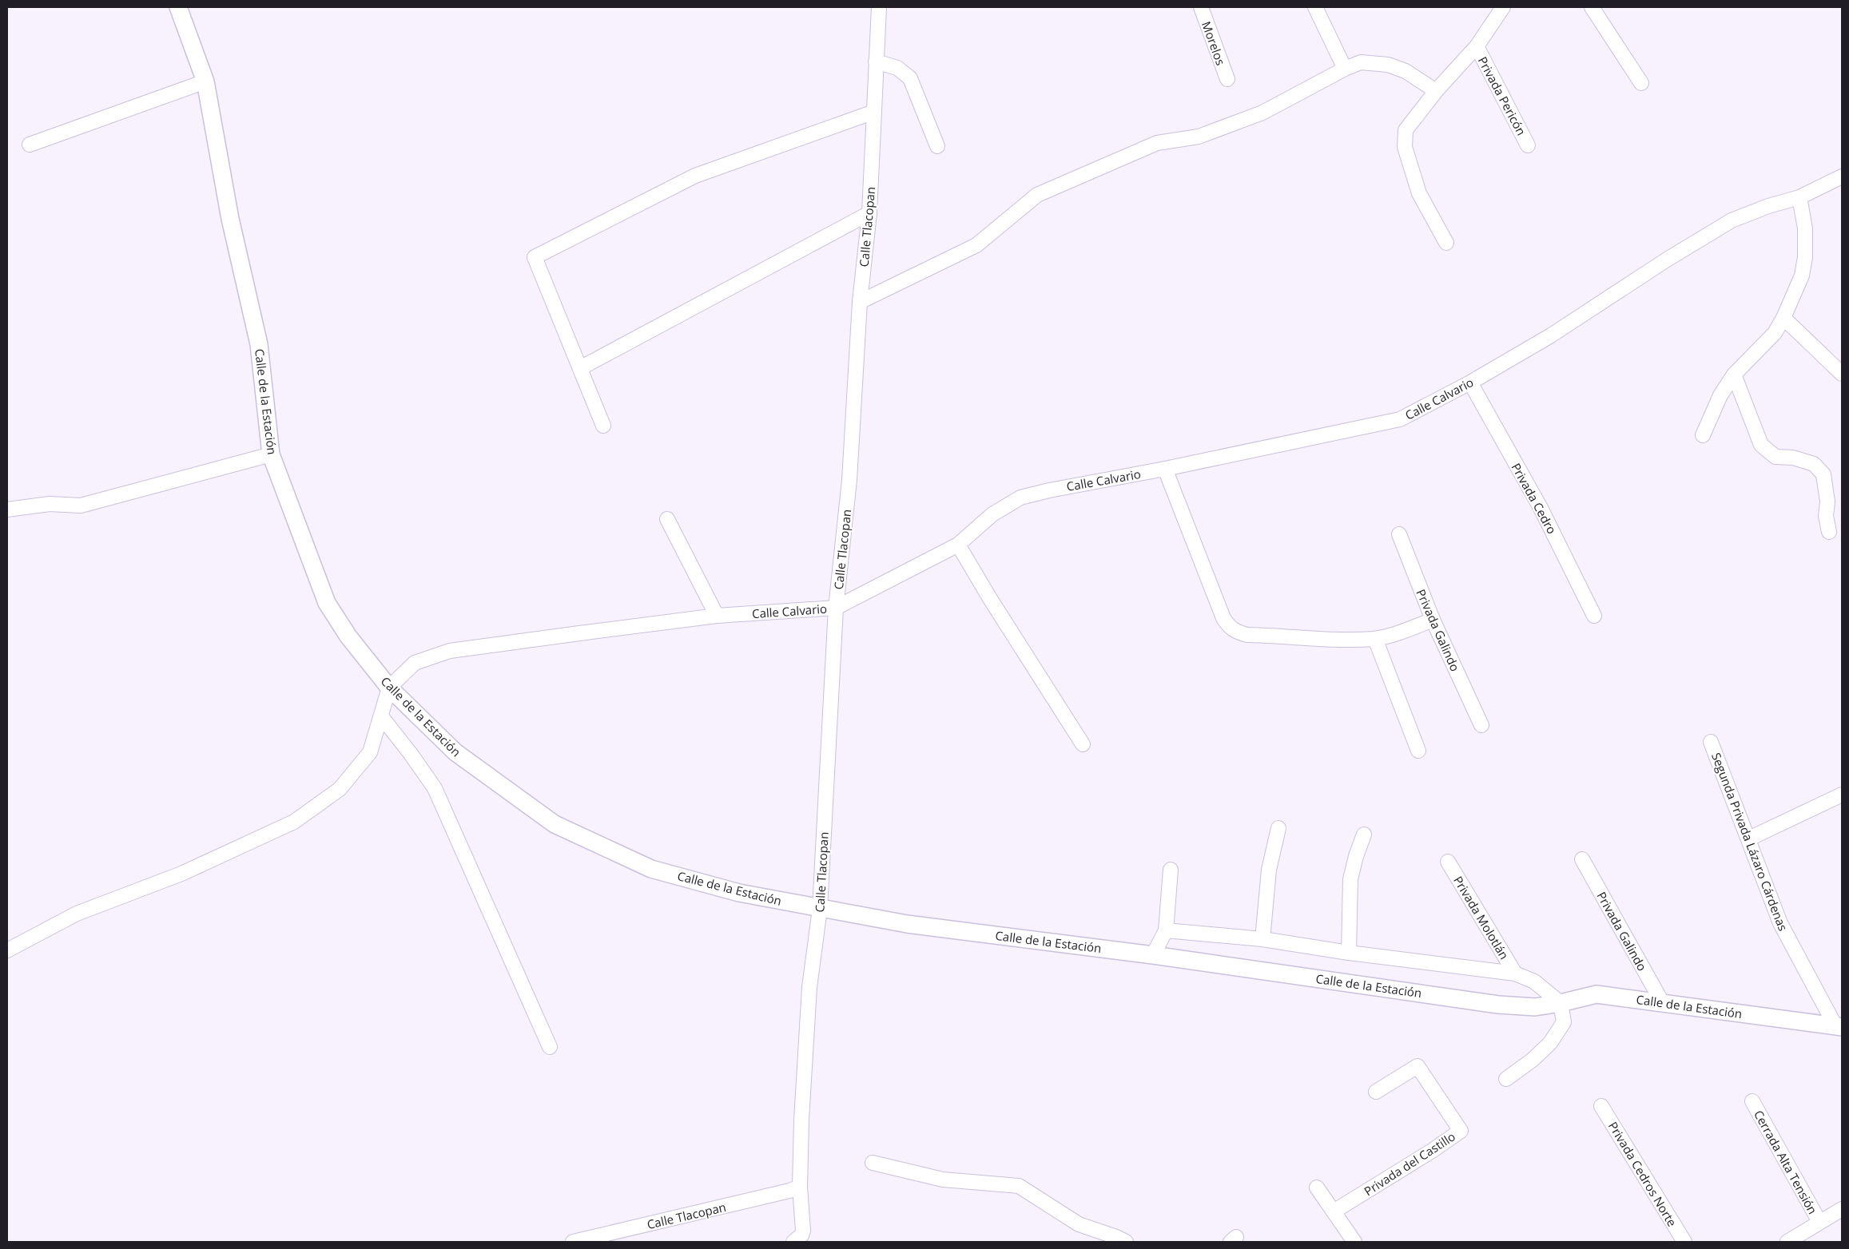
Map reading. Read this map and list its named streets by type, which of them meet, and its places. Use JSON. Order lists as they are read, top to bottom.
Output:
{
  "streets": {
    "street": [
      "Morelos",
      "Privada Pericón",
      "Calle Tlacopan",
      "Calle Calvario",
      "Calle de la Estación",
      "Privada Cedro",
      "Privada Galindo",
      "Segunda Privada Lázaro Cárdenas",
      "Privada Molotlán",
      "Cerrada Alta Tensión",
      "Privada del Castillo",
      "Privada Cedros Norte"
    ]
  },
  "crossings": [
    ["Calle Tlacopan", "Calle Calvario"],
    ["Calle Tlacopan", "Calle de la Estación"],
    ["Calle Calvario", "Calle de la Estación"],
    ["Calle Calvario", "Privada Cedro"],
    ["Calle de la Estación", "Privada Galindo"],
    ["Calle de la Estación", "Segunda Privada Lázaro Cárdenas"]
  ]
}
